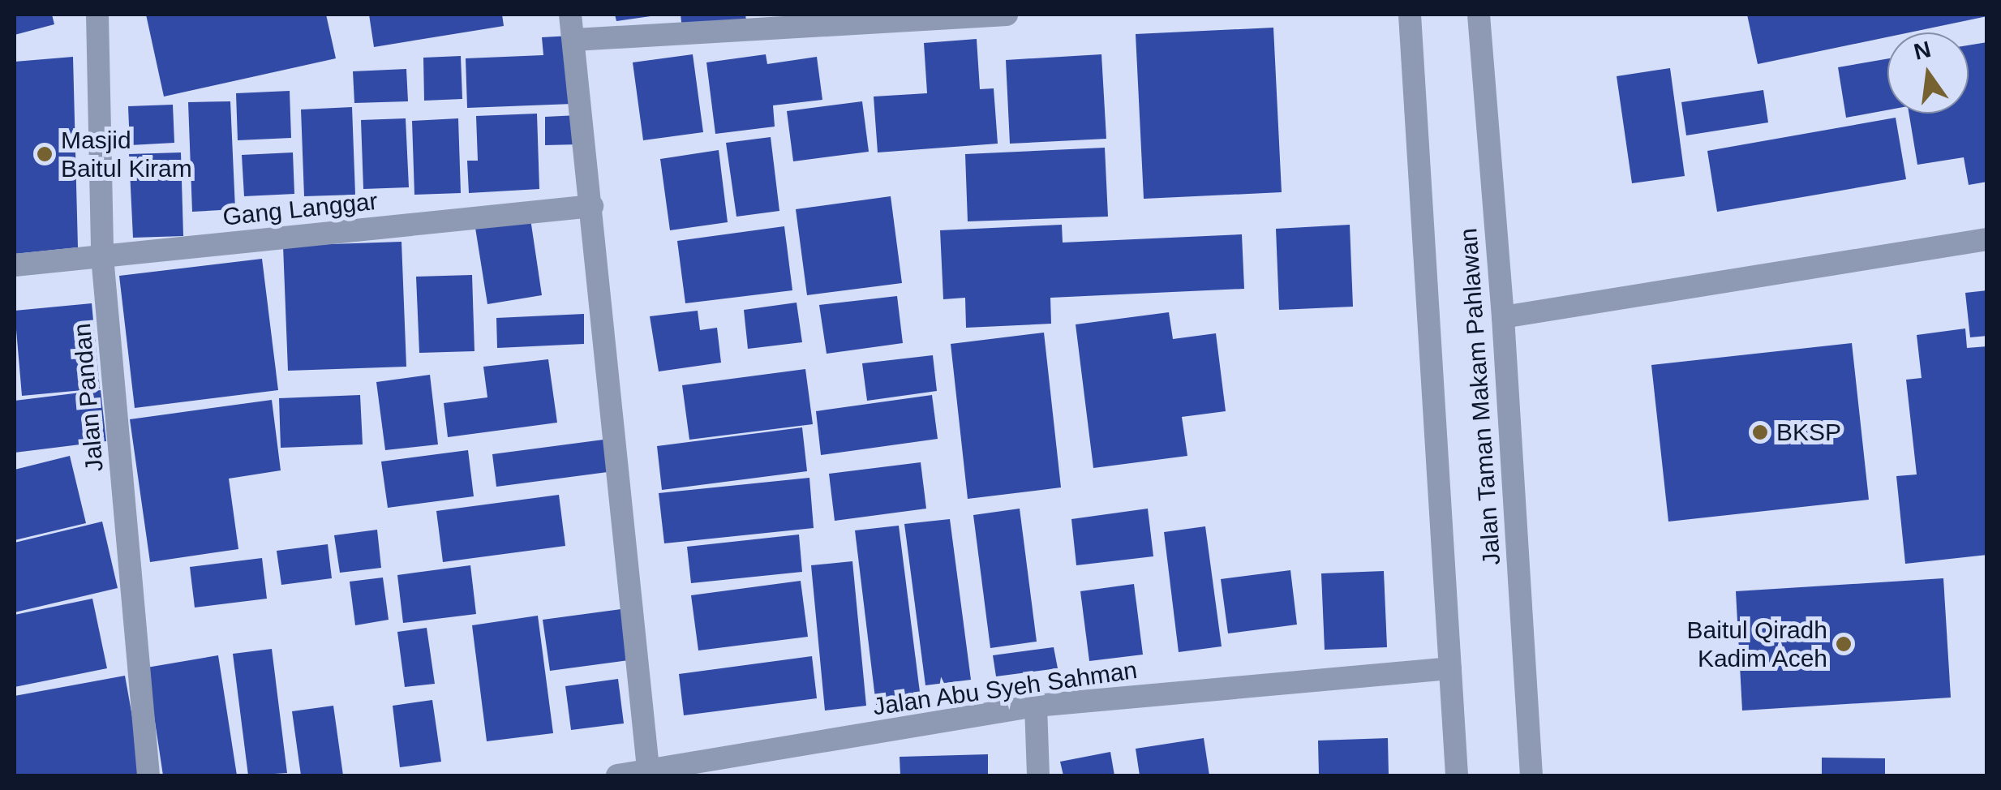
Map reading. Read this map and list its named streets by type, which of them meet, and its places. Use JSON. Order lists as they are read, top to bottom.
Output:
{
  "streets": {
    "street": [
      "Gang Langgar",
      "Jalan Taman Makam Pahlawan",
      "Jalan Pandan",
      "Jalan Abu Syeh Sahman"
    ]
  },
  "crossings": [
    ["Gang Langgar", "Jalan Pandan"]
  ],
  "places": ["Masjid Baitul Kiram", "BKSP", "Baitul Qiradh Kadim Aceh"],
  "north": "top"
}
